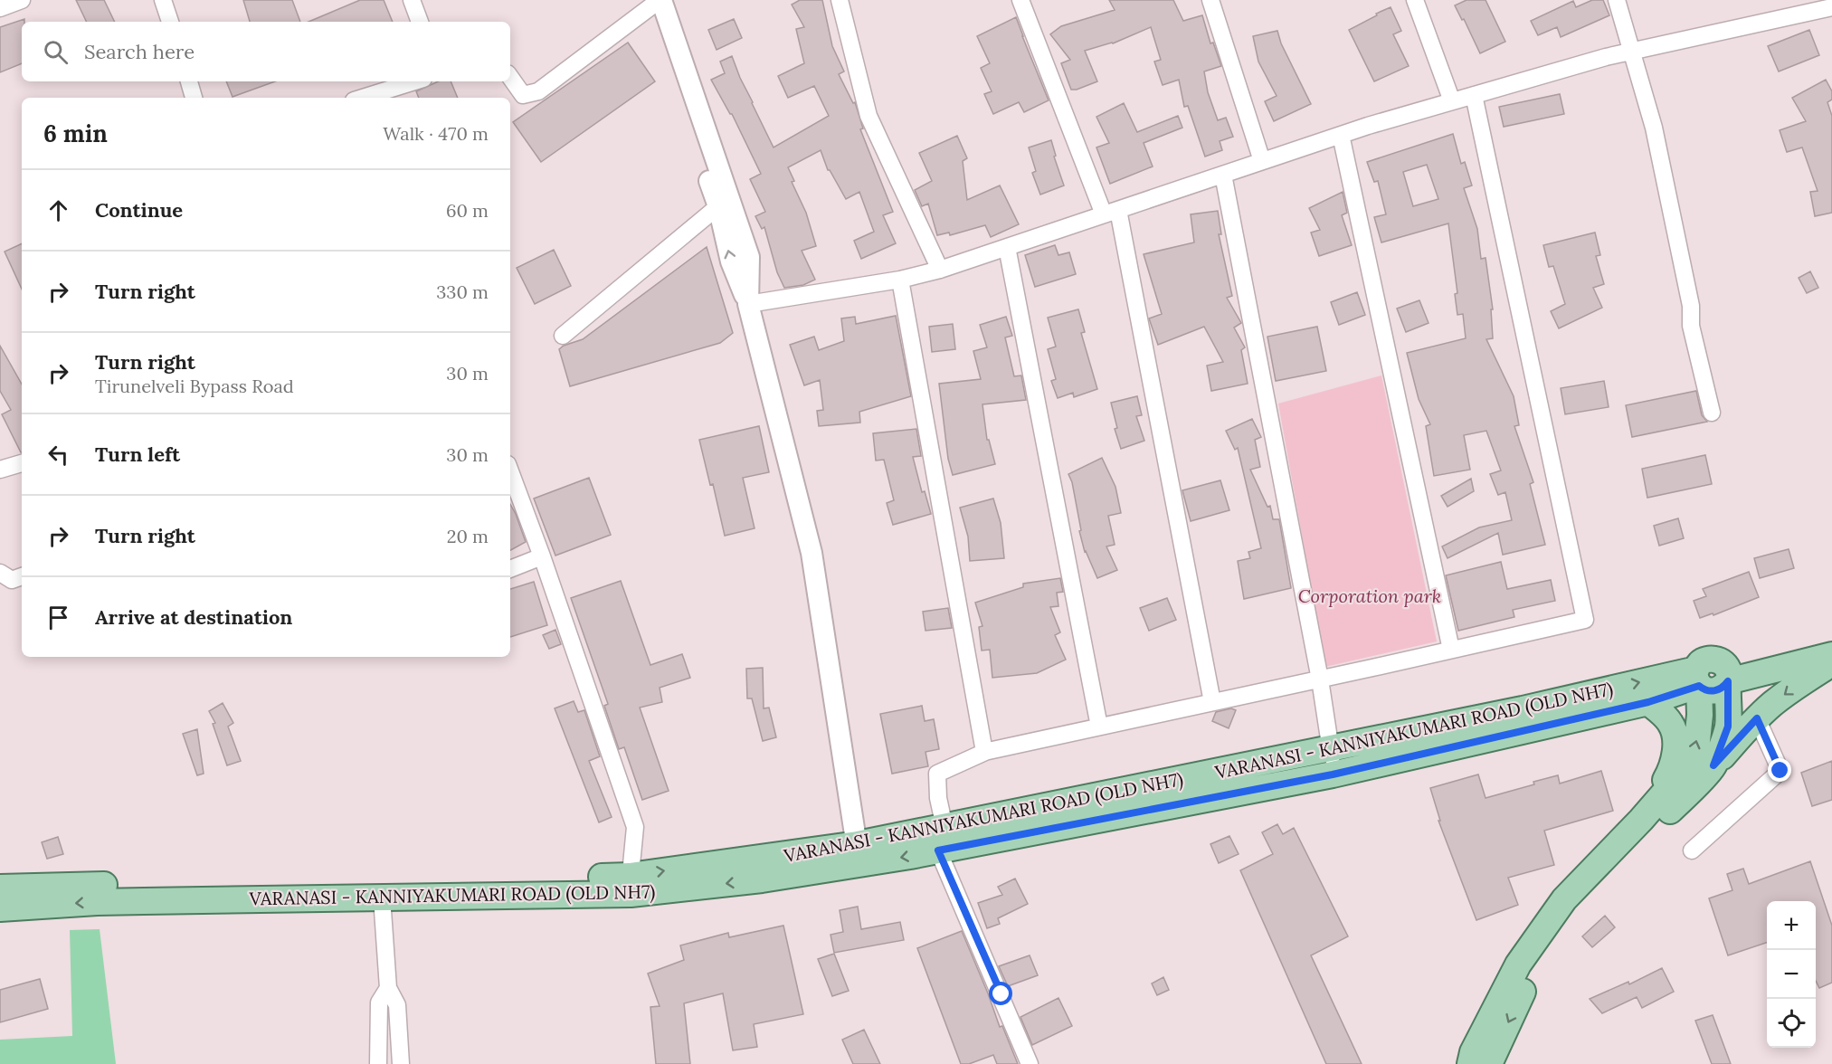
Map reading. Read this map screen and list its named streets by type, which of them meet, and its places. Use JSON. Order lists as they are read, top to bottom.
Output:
{
  "streets": {
    "main road": ["VARANASI - KANNIYAKUMARI ROAD (OLD NH7)"]
  },
  "parks": ["Corporation park"],
  "page": {
    "search": "Search here",
    "heading": ["6 min", "Walk · 470 m"],
    "list": [
      ["Continue", "60 m"],
      ["Turn right", "330 m"],
      ["Turn right", "Tirunelveli Bypass Road", "30 m"],
      ["Turn left", "30 m"],
      ["Turn right", "20 m"],
      "Arrive at destination"
    ],
    "map_buttons": ["+", "−"]
  }
}
